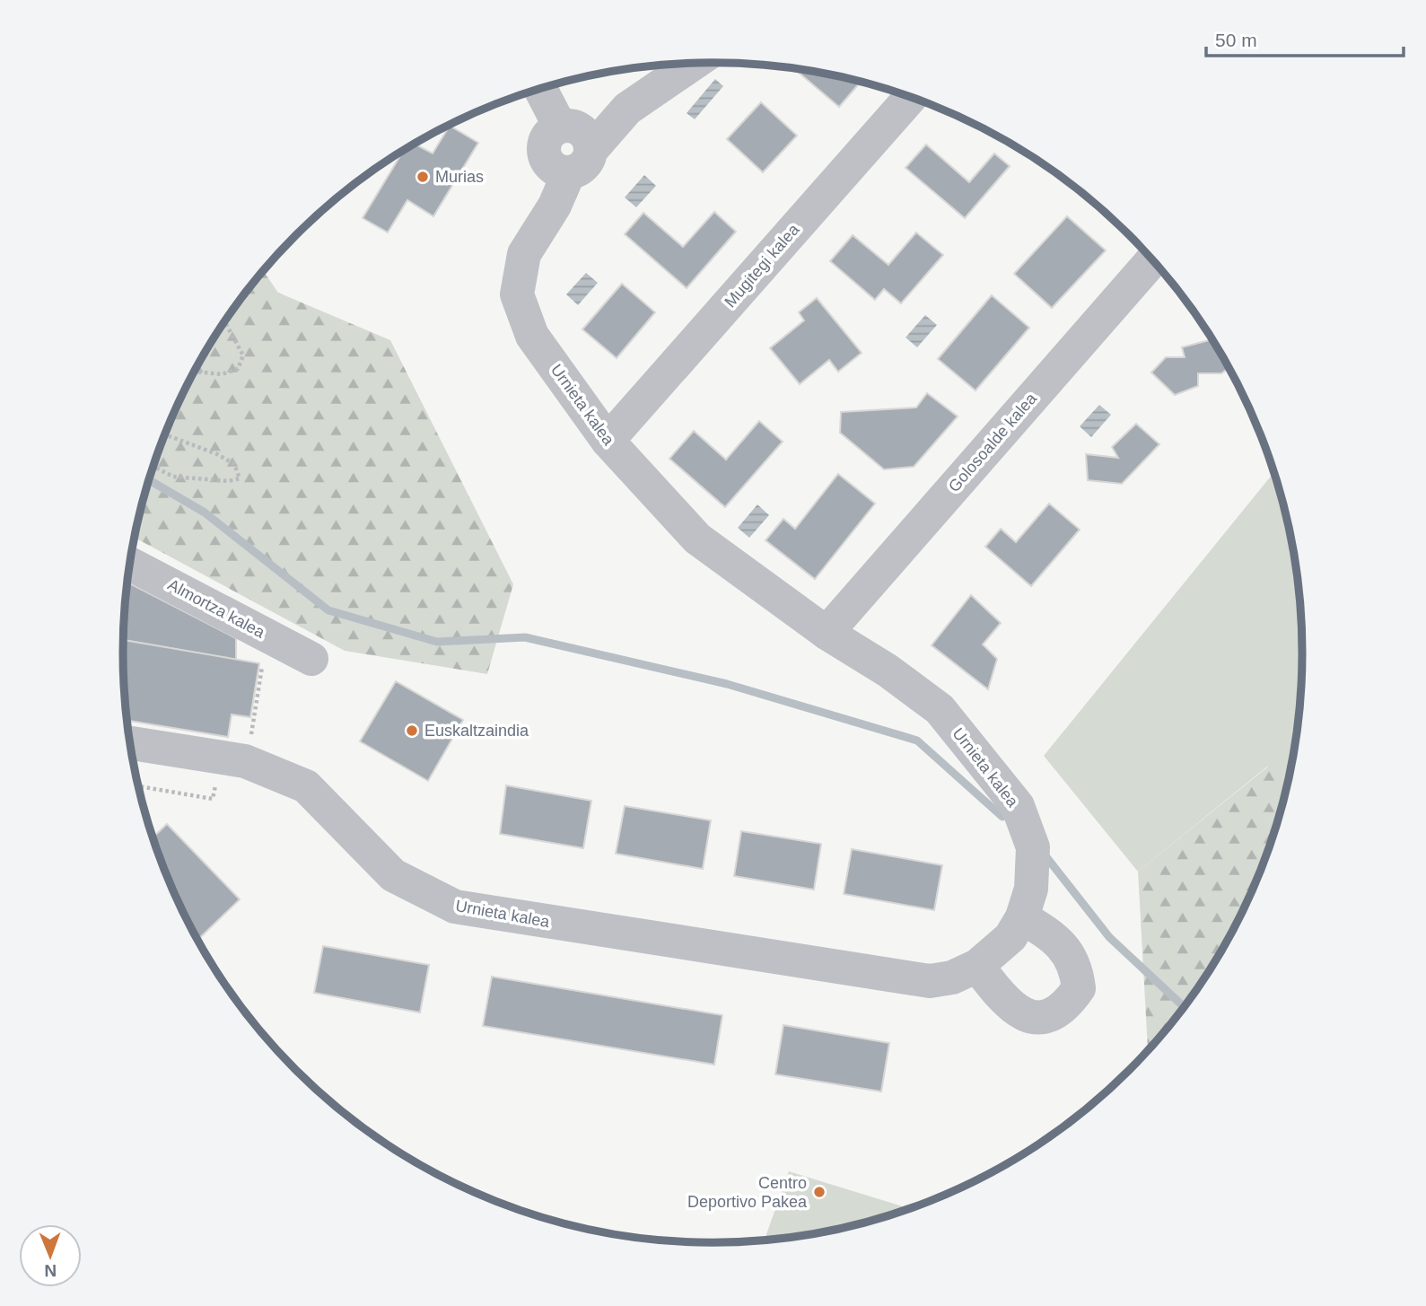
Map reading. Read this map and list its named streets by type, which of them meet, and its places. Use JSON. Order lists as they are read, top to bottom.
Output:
{
  "streets": {
    "street": [
      "Mugitegi kalea",
      "Urnieta kalea",
      "Golosoalde kalea",
      "Almortza kalea"
    ]
  },
  "crossings": [
    ["Mugitegi kalea", "Urnieta kalea"],
    ["Urnieta kalea", "Golosoalde kalea"]
  ],
  "places": ["Murias", "Euskaltzaindia", "Centro Deportivo Pakea"],
  "scale_bar": "50 m",
  "north": "bottom"
}
